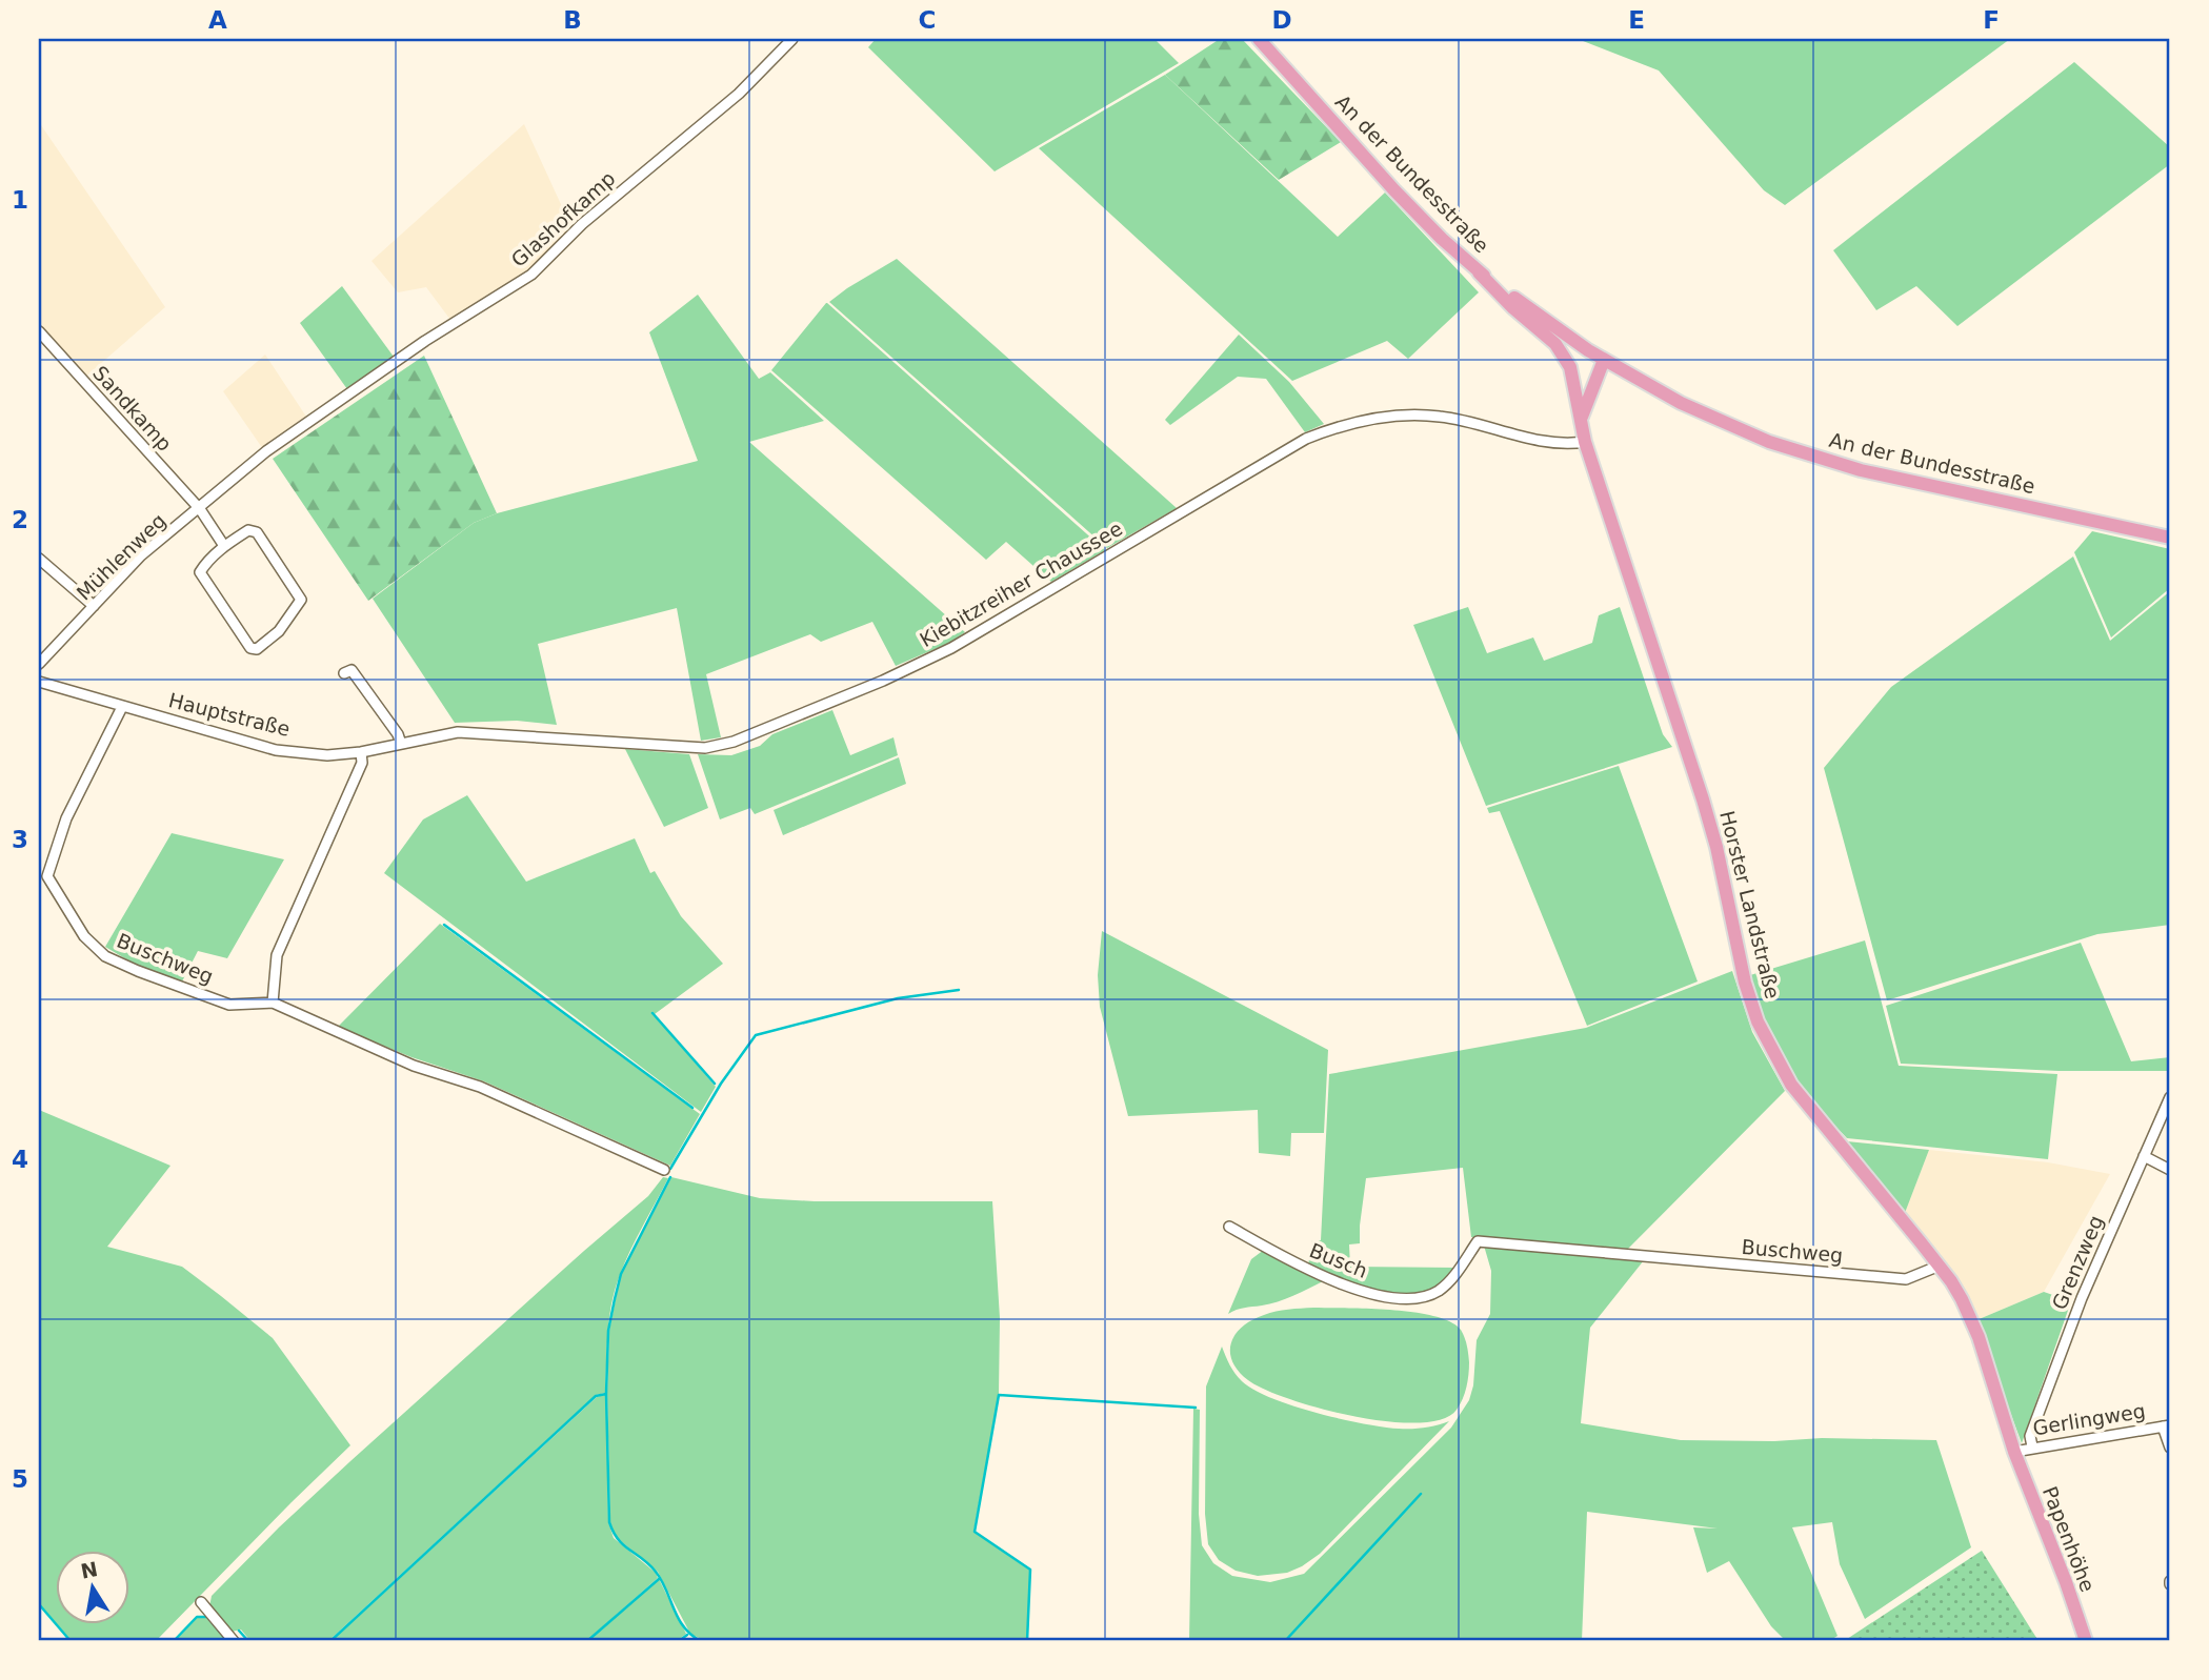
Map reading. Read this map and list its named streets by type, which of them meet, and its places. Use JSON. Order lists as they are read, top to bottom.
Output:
{
  "streets": {
    "main road": ["An der Bundesstraße", "Horster Landstraße", "Papenhöhe"],
    "street": [
      "Glashofkamp",
      "Sandkamp",
      "Mühlenweg",
      "Kiebitzreiher Chaussee",
      "Hauptstraße",
      "Buschweg",
      "Busch",
      "Grenzweg",
      "Gerlingweg"
    ]
  },
  "crossings": [
    ["Glashofkamp", "Mühlenweg"],
    ["Sandkamp", "Mühlenweg"],
    ["Kiebitzreiher Chaussee", "Hauptstraße"],
    ["Kiebitzreiher Chaussee", "Horster Landstraße"],
    ["Hauptstraße", "Buschweg"],
    ["Horster Landstraße", "Buschweg"],
    ["Horster Landstraße", "Gerlingweg"],
    ["Horster Landstraße", "Papenhöhe"],
    ["Buschweg", "Busch"],
    ["Grenzweg", "Gerlingweg"],
    ["Gerlingweg", "Papenhöhe"]
  ],
  "north": "top",
  "grid": {
    "columns": [
      "A",
      "B",
      "C",
      "D",
      "E",
      "F"
    ],
    "rows": [
      "1",
      "2",
      "3",
      "4",
      "5"
    ]
  }
}
